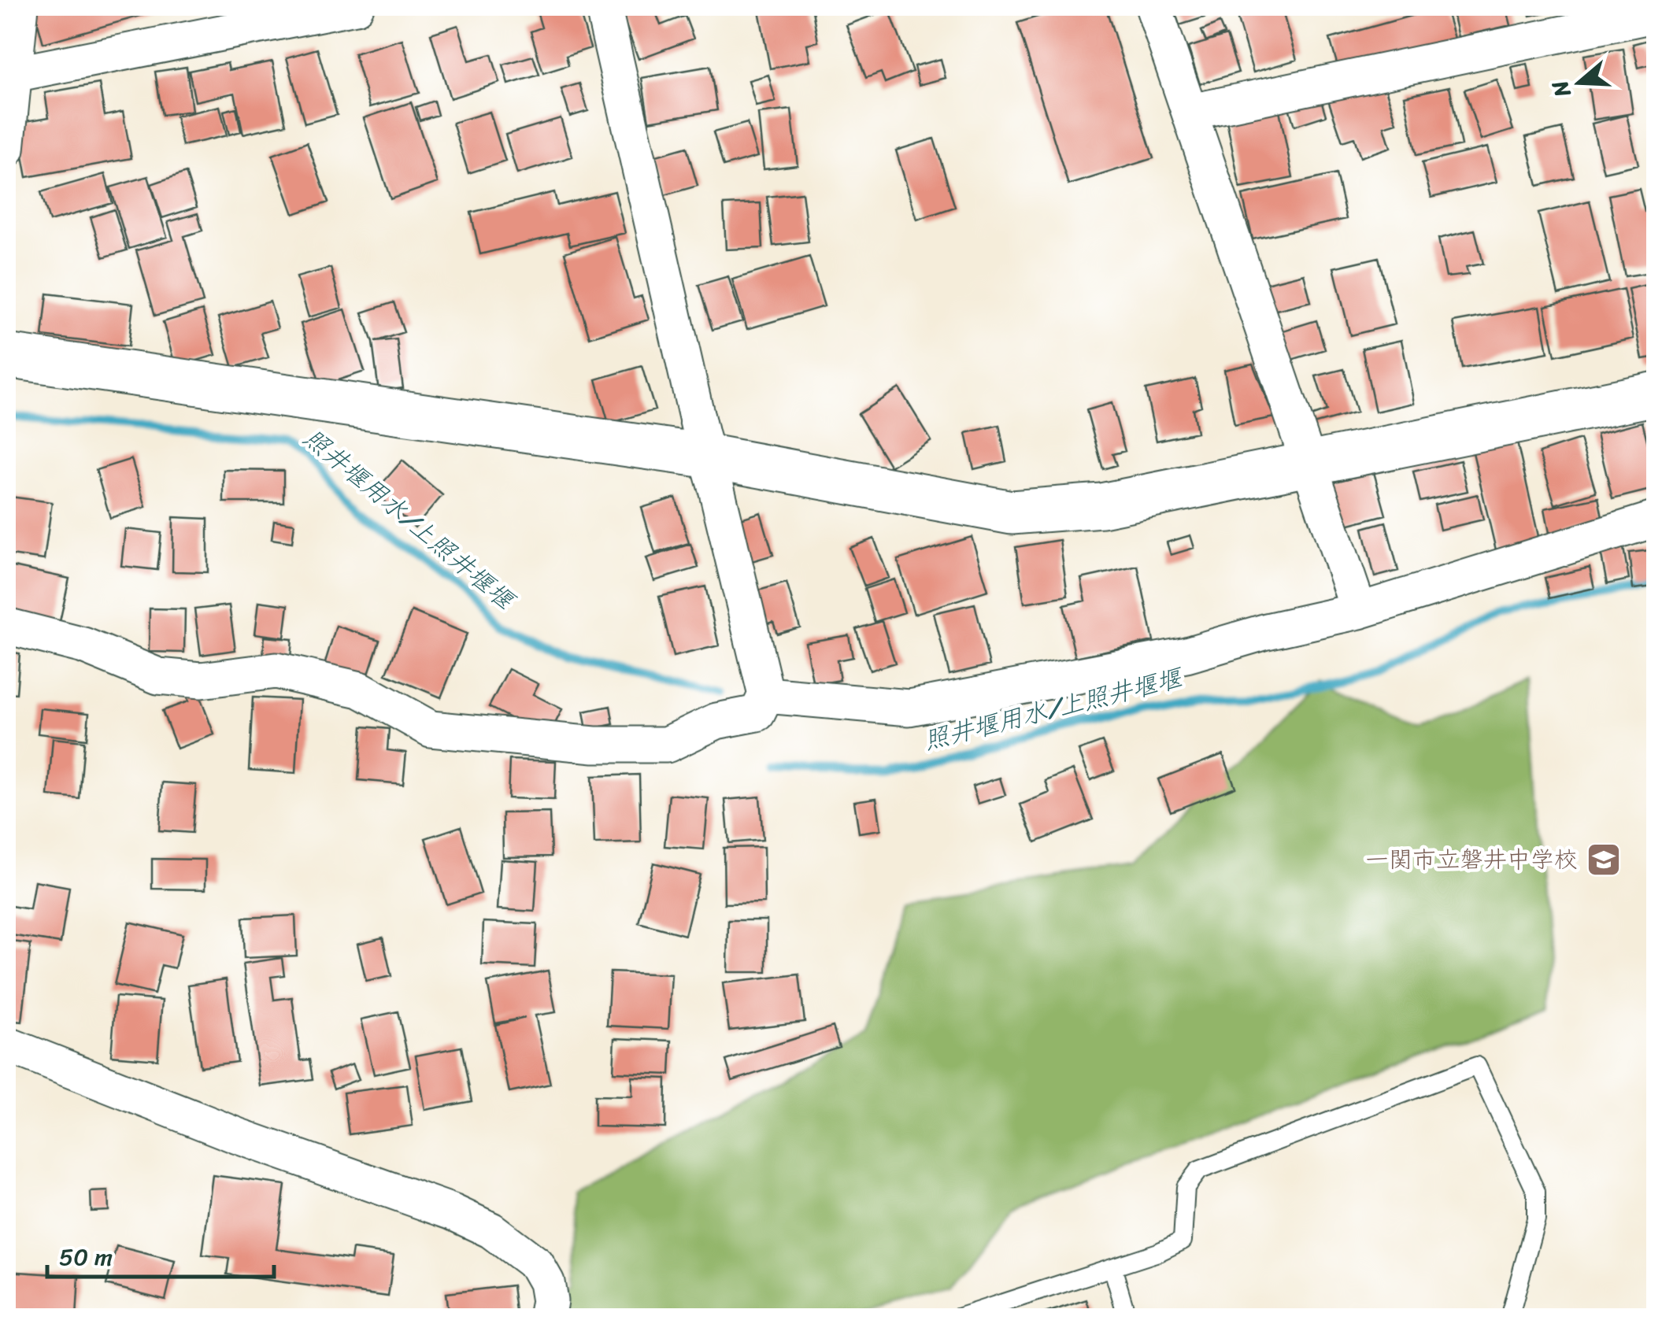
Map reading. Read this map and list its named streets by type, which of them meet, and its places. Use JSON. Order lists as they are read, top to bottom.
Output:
{
  "water": ["照井堰用水/上照井堰堰"],
  "places": {
    "school or university": ["一関市立磐井中学校"]
  },
  "scale_bar": "50 m",
  "north": "left"
}
